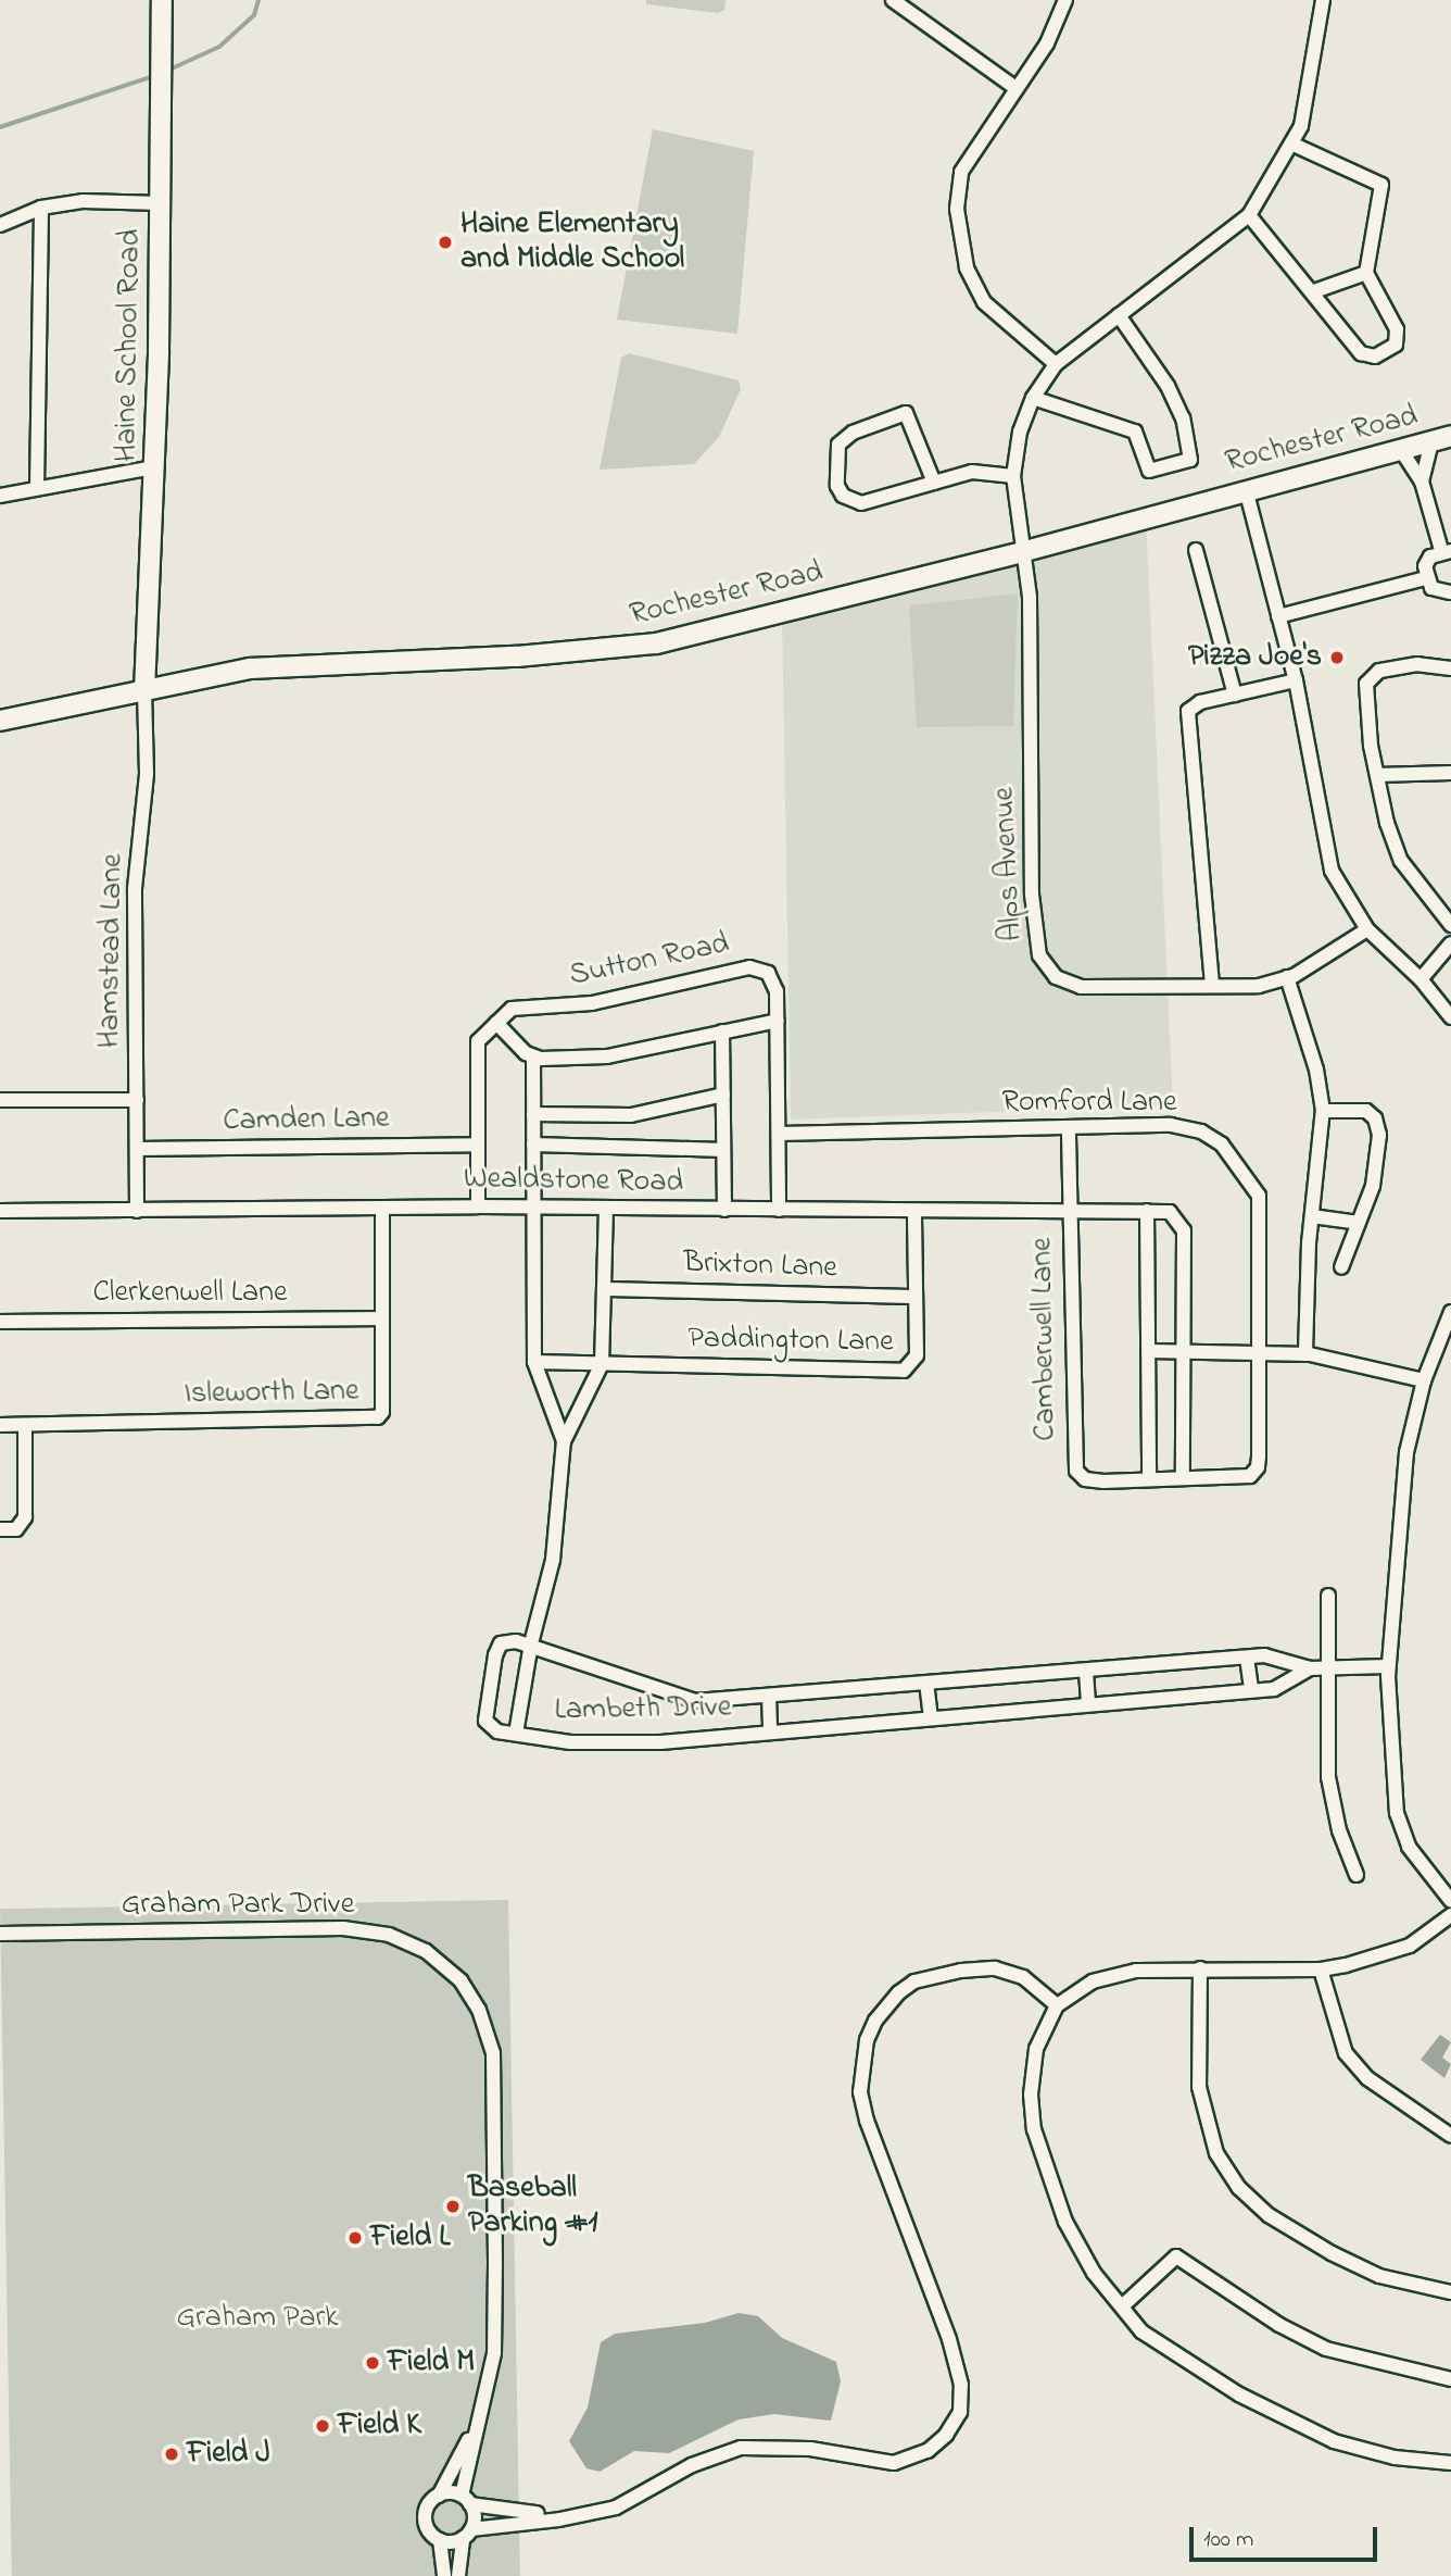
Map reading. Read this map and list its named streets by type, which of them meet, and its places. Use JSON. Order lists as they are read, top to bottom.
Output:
{
  "streets": {
    "street": [
      "Haine School Road",
      "Rochester Road",
      "Alps Avenue",
      "Hamstead Lane",
      "Sutton Road",
      "Romford Lane",
      "Camden Lane",
      "Wealdstone Road",
      "Brixton Lane",
      "Clerkenwell Lane",
      "Camberwell Lane",
      "Paddington Lane",
      "Isleworth Lane",
      "Lambeth Drive",
      "Graham Park Drive"
    ]
  },
  "crossings": [
    ["Haine School Road", "Rochester Road"],
    ["Haine School Road", "Hamstead Lane"],
    ["Rochester Road", "Alps Avenue"],
    ["Rochester Road", "Hamstead Lane"],
    ["Hamstead Lane", "Camden Lane"],
    ["Hamstead Lane", "Wealdstone Road"],
    ["Sutton Road", "Romford Lane"],
    ["Sutton Road", "Wealdstone Road"],
    ["Romford Lane", "Wealdstone Road"],
    ["Romford Lane", "Camberwell Lane"],
    ["Wealdstone Road", "Camberwell Lane"],
    ["Wealdstone Road", "Paddington Lane"],
    ["Wealdstone Road", "Isleworth Lane"],
    ["Wealdstone Road", "Lambeth Drive"],
    ["Brixton Lane", "Paddington Lane"],
    ["Brixton Lane", "Lambeth Drive"],
    ["Clerkenwell Lane", "Isleworth Lane"],
    ["Paddington Lane", "Lambeth Drive"]
  ],
  "parks": ["Graham Park"],
  "places": [
    "Haine Elementary and Middle School",
    "Pizza Joe's",
    "Baseball Parking #1",
    "Field L",
    "Field M",
    "Field K",
    "Field J"
  ],
  "scale_bar": "100 m"
}
